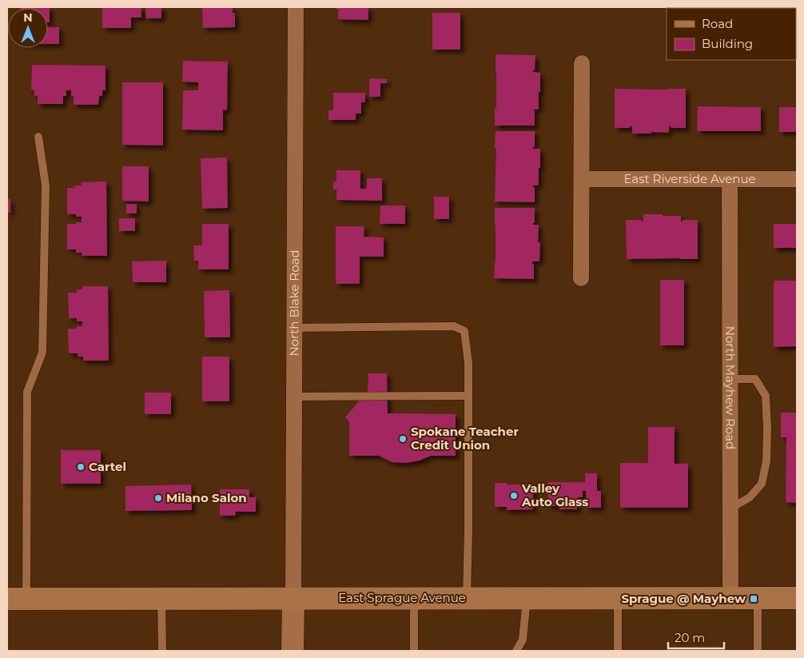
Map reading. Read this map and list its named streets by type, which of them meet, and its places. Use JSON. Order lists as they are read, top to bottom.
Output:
{
  "streets": {
    "main road": ["East Sprague Avenue"],
    "street": ["East Riverside Avenue", "North Blake Road", "North Mayhew Road"]
  },
  "crossings": [
    ["East Riverside Avenue", "North Mayhew Road"],
    ["North Blake Road", "East Sprague Avenue"],
    ["North Mayhew Road", "East Sprague Avenue"]
  ],
  "places": {
    "other": [
      "Spokane Teacher Credit Union",
      "Cartel",
      "Valley Auto Glass",
      "Milano Salon"
    ],
    "transit": ["Sprague @ Mayhew"]
  },
  "legend": ["Road", "Building"],
  "scale_bar": "20 m",
  "north": "top"
}
